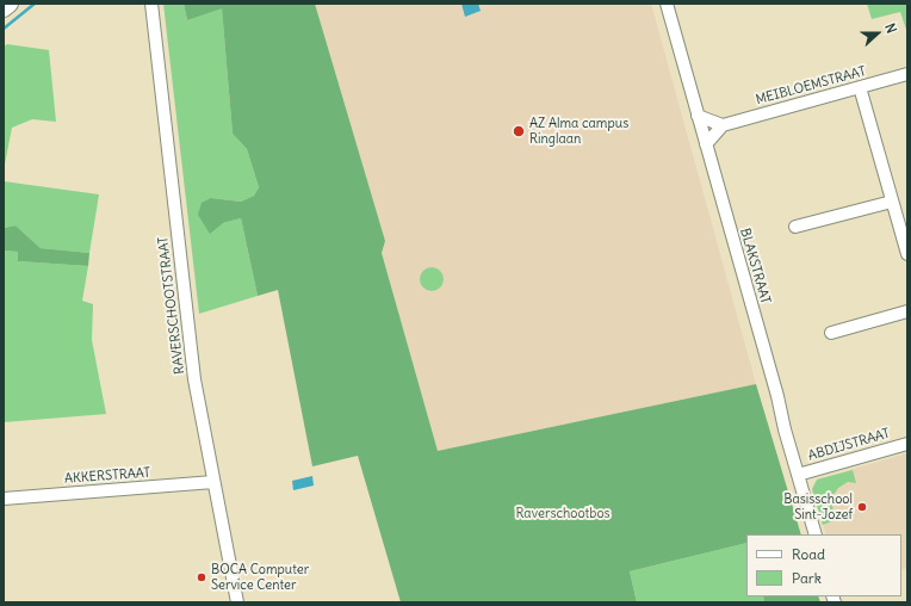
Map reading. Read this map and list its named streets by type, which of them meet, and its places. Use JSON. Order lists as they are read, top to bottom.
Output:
{
  "streets": {
    "street": [
      "MEIBLOEMSTRAAT",
      "BLAKSTRAAT",
      "RAVERSCHOOTSTRAAT",
      "ABDIJSTRAAT",
      "AKKERSTRAAT"
    ]
  },
  "crossings": [
    ["BLAKSTRAAT", "ABDIJSTRAAT"],
    ["RAVERSCHOOTSTRAAT", "AKKERSTRAAT"]
  ],
  "parks": ["Raverschootbos"],
  "places": ["AZ Alma campus Ringlaan", "Basisschool Sint-Jozef", "BOCA Computer Service Center"],
  "legend": ["Road", "Park"],
  "north": "right"
}
